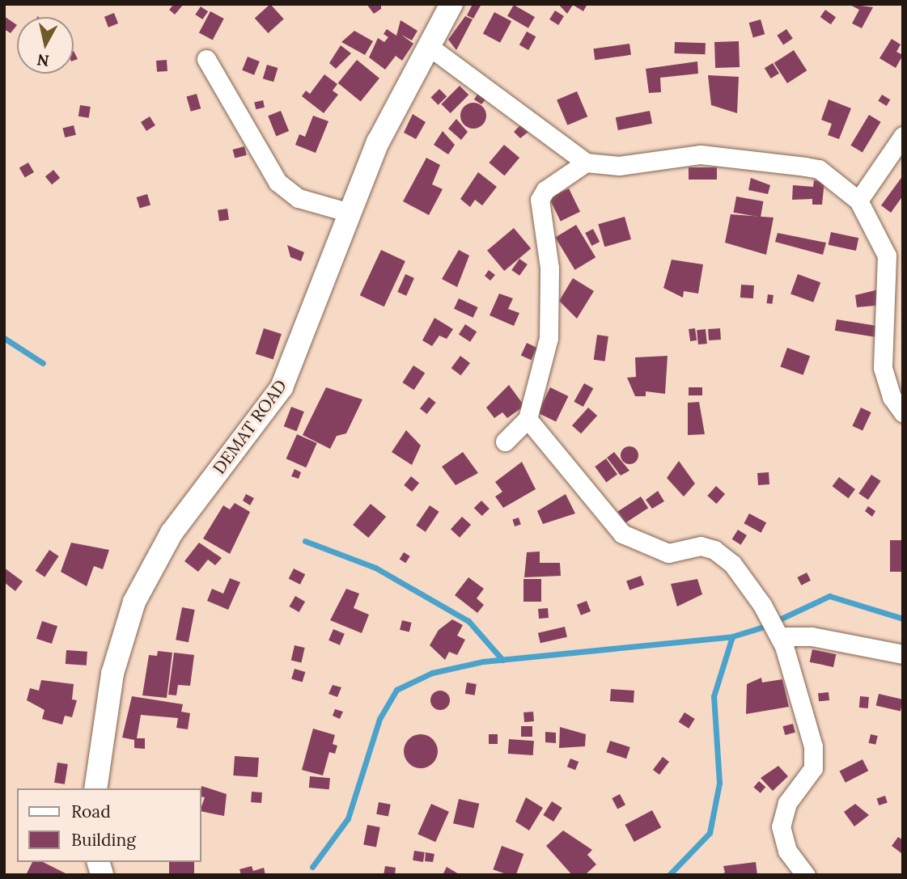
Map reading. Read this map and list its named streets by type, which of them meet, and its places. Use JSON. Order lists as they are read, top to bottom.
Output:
{
  "streets": {
    "street": ["DEMAT ROAD"]
  },
  "legend": ["Road", "Building"],
  "north": "bottom"
}
